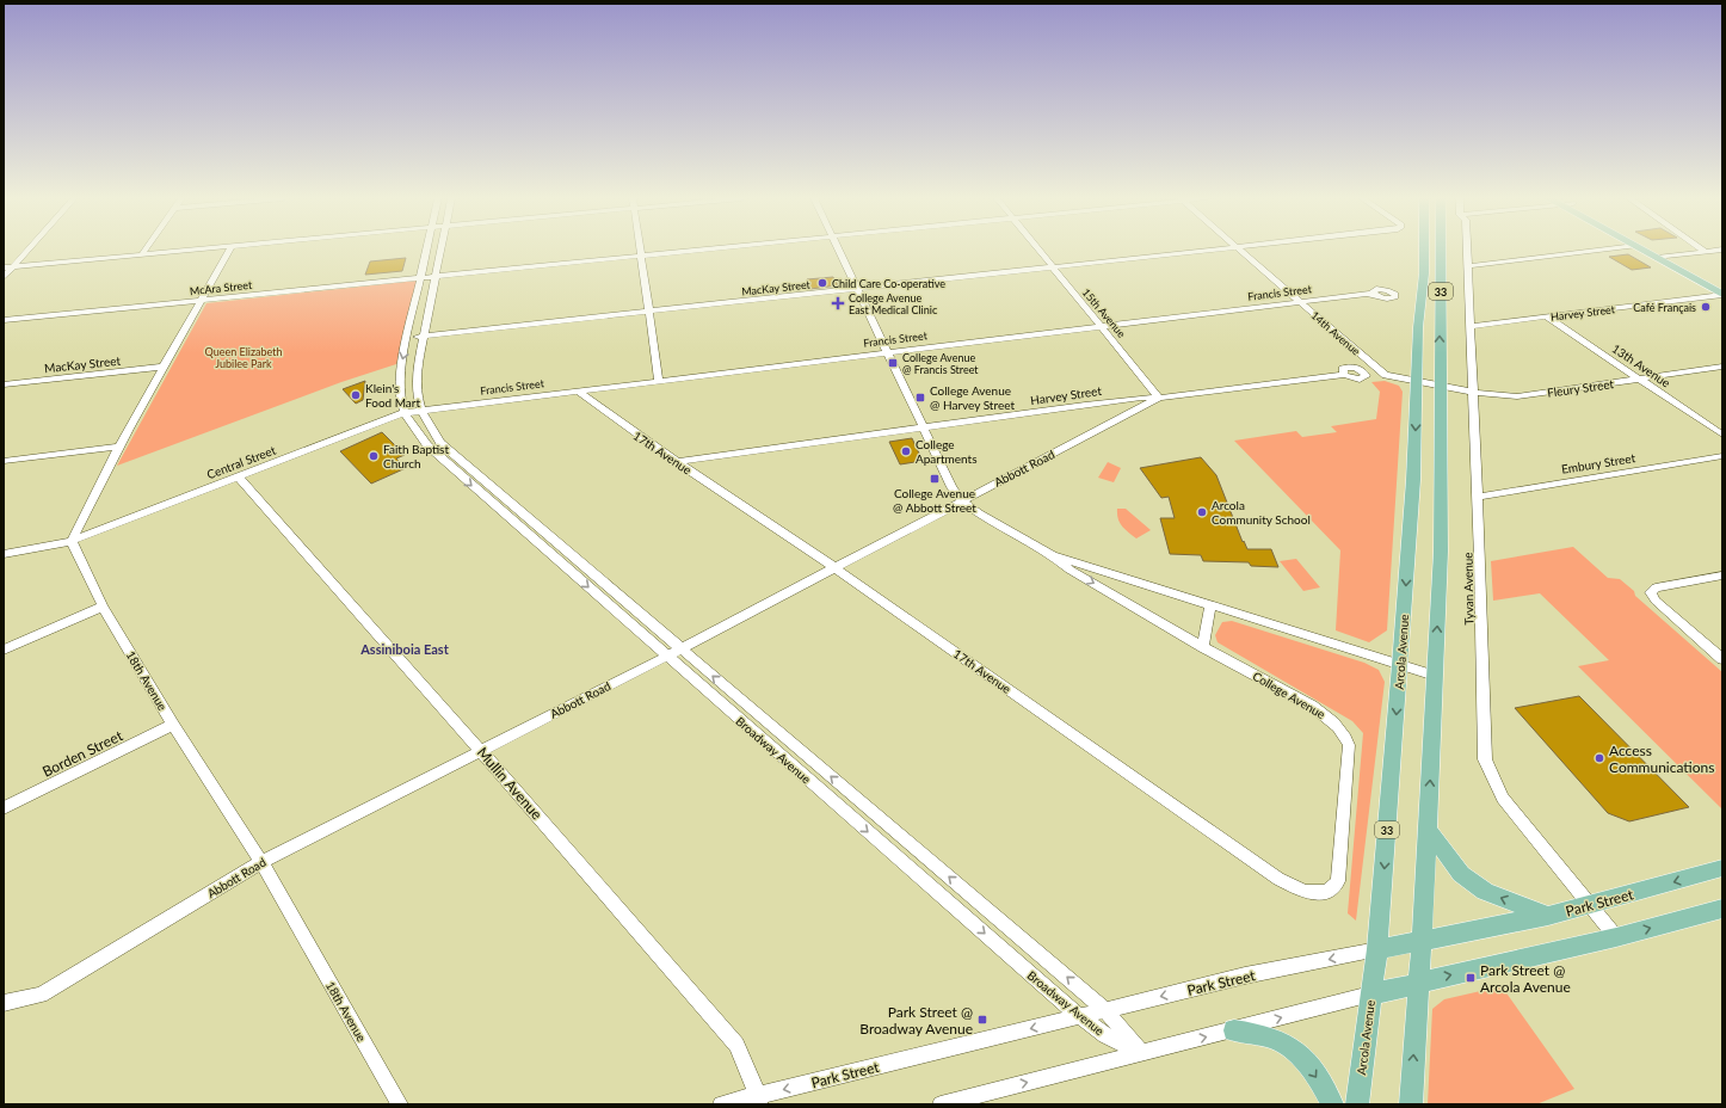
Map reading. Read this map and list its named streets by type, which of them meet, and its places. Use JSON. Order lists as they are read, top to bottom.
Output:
{
  "streets": {
    "main road": ["33", "Arcola Avenue", "Park Street"],
    "street": [
      "McAra Street",
      "MacKay Street",
      "Francis Street",
      "15th Avenue",
      "Harvey Street",
      "14th Avenue",
      "13th Avenue",
      "Fleury Street",
      "17th Avenue",
      "Central Street",
      "Embury Street",
      "Abbott Road",
      "Tyvan Avenue",
      "18th Avenue",
      "College Avenue",
      "Broadway Avenue",
      "Borden Street",
      "Mullin Avenue"
    ]
  },
  "crossings": [
    ["McAra Street", "Broadway Avenue"],
    ["MacKay Street", "15th Avenue"],
    ["MacKay Street", "College Avenue"],
    ["MacKay Street", "Broadway Avenue"],
    ["33", "14th Avenue"],
    ["33", "Fleury Street"],
    ["33", "College Avenue"],
    ["33", "Park Street"],
    ["Francis Street", "15th Avenue"],
    ["Francis Street", "14th Avenue"],
    ["Francis Street", "17th Avenue"],
    ["Francis Street", "Central Street"],
    ["Francis Street", "College Avenue"],
    ["Francis Street", "Broadway Avenue"],
    ["15th Avenue", "Harvey Street"],
    ["15th Avenue", "Abbott Road"],
    ["Harvey Street", "13th Avenue"],
    ["Harvey Street", "17th Avenue"],
    ["Harvey Street", "Abbott Road"],
    ["Harvey Street", "Tyvan Avenue"],
    ["Harvey Street", "College Avenue"],
    ["14th Avenue", "Fleury Street"],
    ["14th Avenue", "Arcola Avenue"],
    ["13th Avenue", "Fleury Street"],
    ["Fleury Street", "Tyvan Avenue"],
    ["17th Avenue", "Abbott Road"],
    ["17th Avenue", "College Avenue"],
    ["Central Street", "18th Avenue"],
    ["Central Street", "Broadway Avenue"],
    ["Central Street", "Mullin Avenue"],
    ["Embury Street", "Tyvan Avenue"],
    ["Abbott Road", "18th Avenue"],
    ["Abbott Road", "College Avenue"],
    ["Abbott Road", "Broadway Avenue"],
    ["Abbott Road", "Mullin Avenue"],
    ["Tyvan Avenue", "Park Street"],
    ["Arcola Avenue", "College Avenue"],
    ["Arcola Avenue", "Park Street"],
    ["18th Avenue", "Borden Street"],
    ["Broadway Avenue", "Park Street"],
    ["Mullin Avenue", "Park Street"]
  ],
  "one_way": ["Park Street"],
  "districts": ["Assiniboia East"],
  "parks": ["Queen Elizabeth Jubilee Park"],
  "places": {
    "other": [
      "Child Care Co-operative",
      "Café Français",
      "Klein's Food Mart",
      "College Apartments",
      "Faith Baptist Church",
      "Arcola Community School",
      "Access Communications"
    ],
    "health": ["College Avenue East Medical Clinic"],
    "transit": [
      "College Avenue @ Francis Street",
      "College Avenue @ Harvey Street",
      "College Avenue @ Abbott Street",
      "Park Street @ Arcola Avenue",
      "Park Street @ Broadway Avenue"
    ]
  }
}
